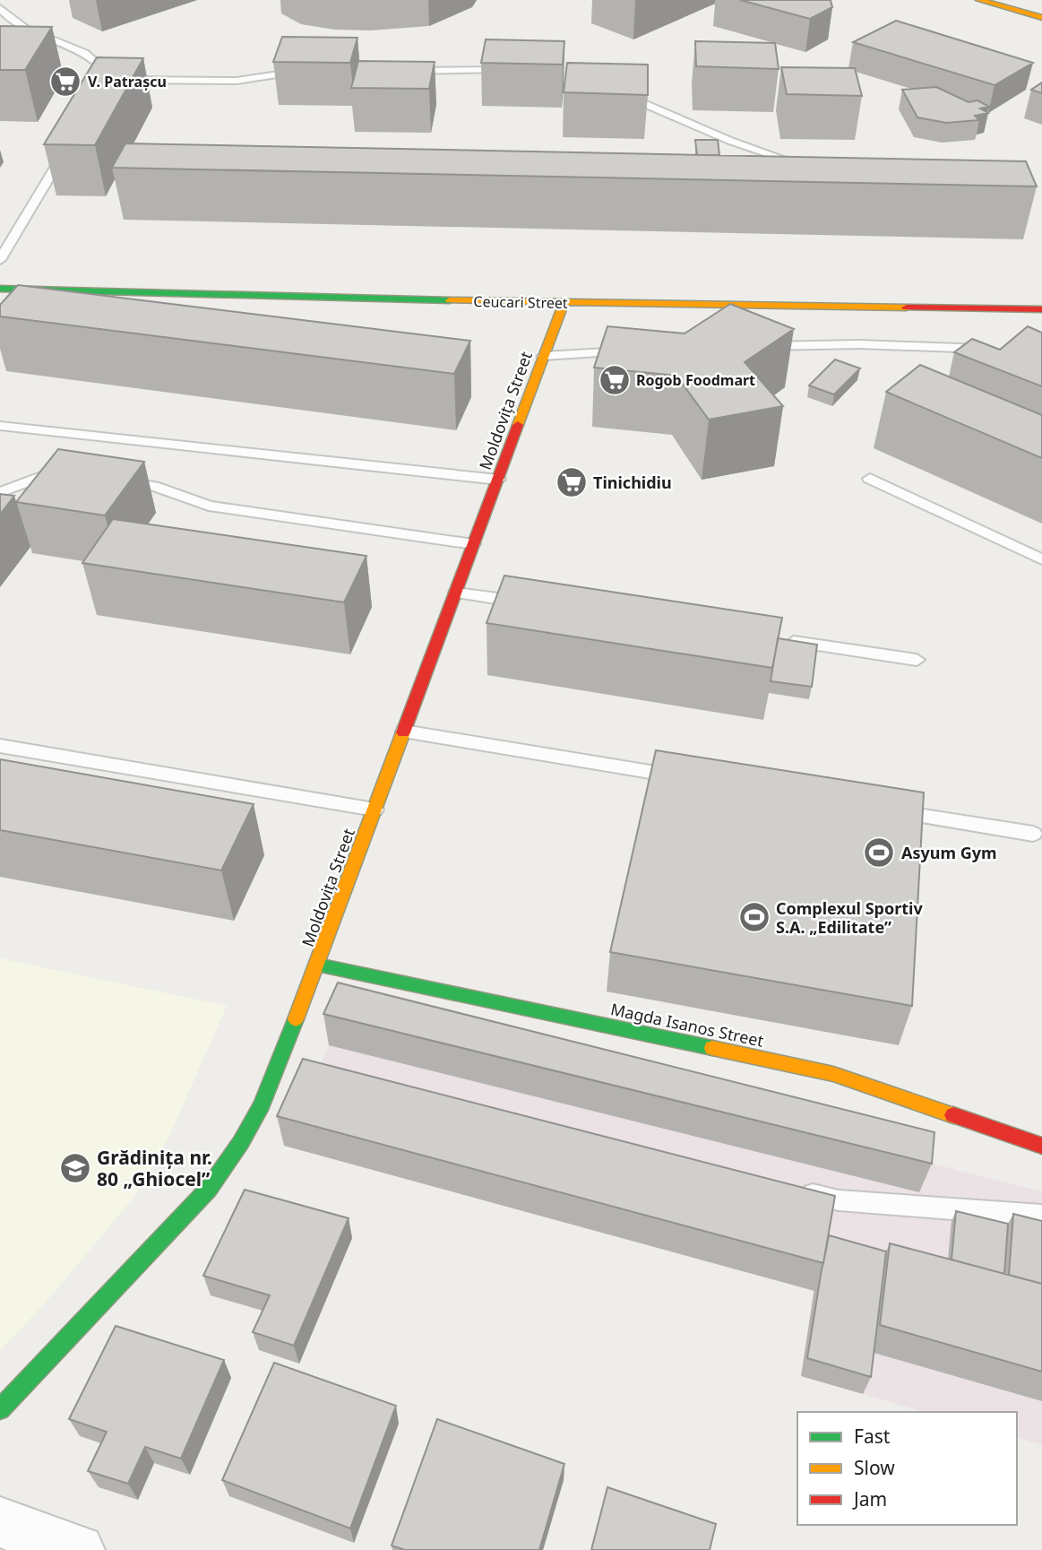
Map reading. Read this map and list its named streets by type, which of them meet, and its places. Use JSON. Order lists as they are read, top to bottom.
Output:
{
  "streets": {
    "main road": ["Ceucari Street", "Moldovița Street", "Magda Isanos Street"]
  },
  "crossings": [
    ["Ceucari Street", "Moldovița Street"],
    ["Moldovița Street", "Magda Isanos Street"]
  ],
  "places": {
    "supermarket": ["V. Patrașcu", "Rogob Foodmart", "Tinichidiu"],
    "sports": ["Asyum Gym", "Complexul Sportiv S.A. „Edilitate”"],
    "school or university": ["Grădinița nr. 80 „Ghiocel”"]
  },
  "legend": ["Fast", "Slow", "Jam"]
}
